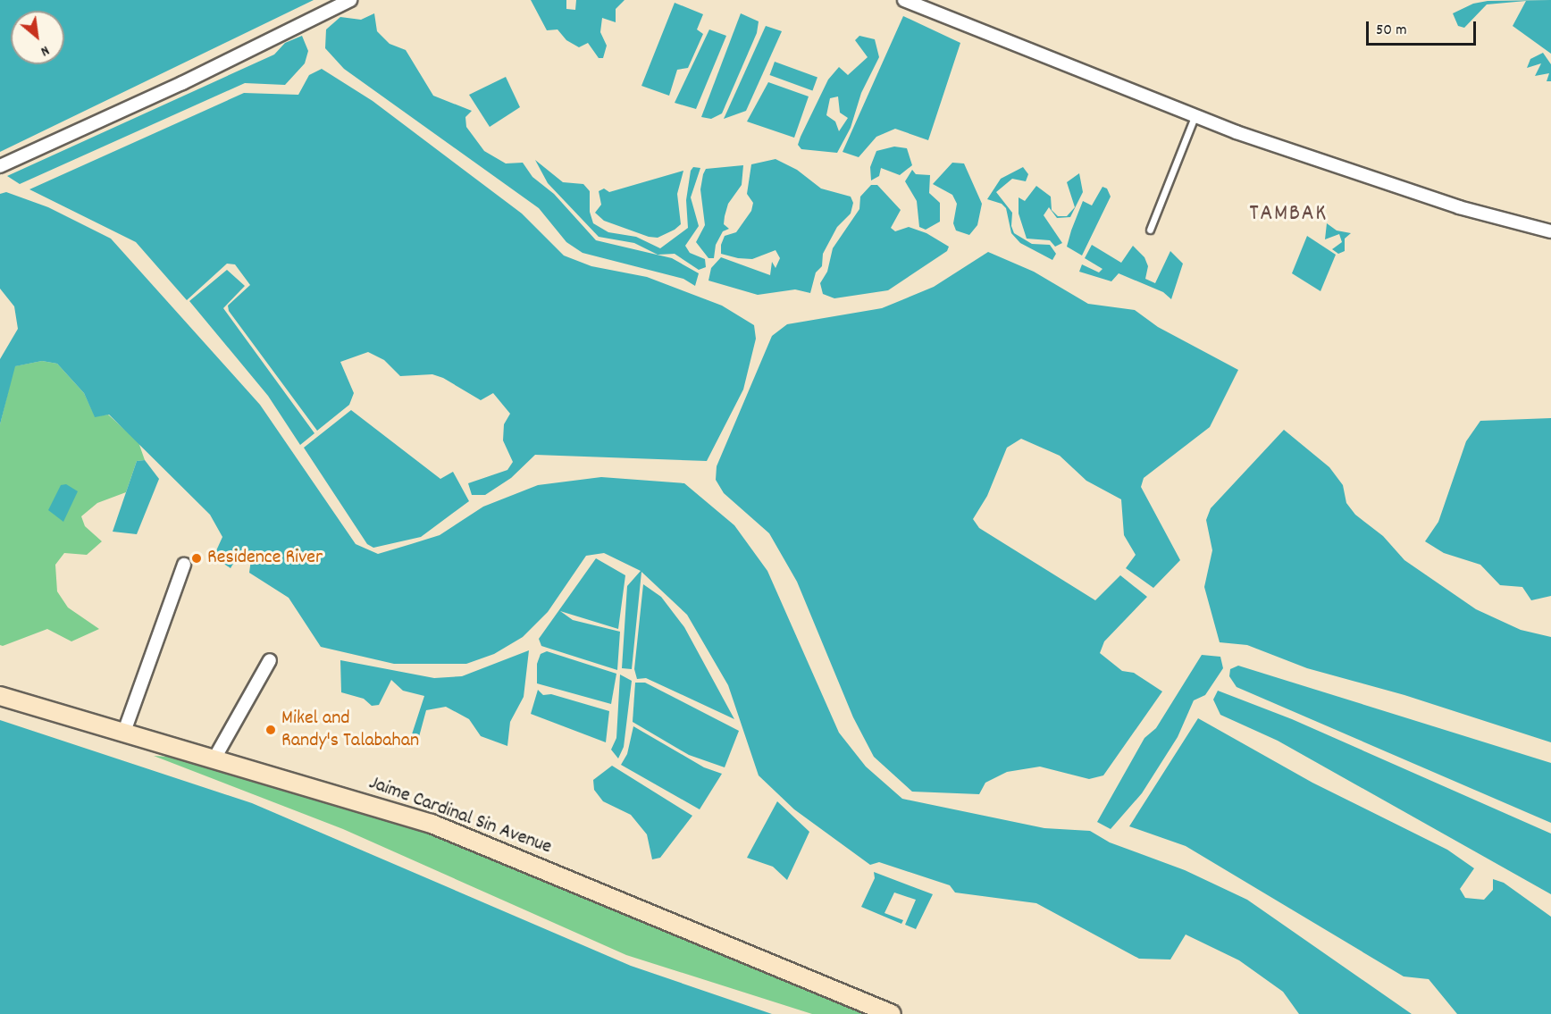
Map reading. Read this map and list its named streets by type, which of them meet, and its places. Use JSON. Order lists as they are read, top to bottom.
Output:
{
  "streets": {
    "main road": ["Jaime Cardinal Sin Avenue"]
  },
  "districts": ["TAMBAK"],
  "places": ["Residence River", "Mikel and Randy's Talabahan"],
  "scale_bar": "50 m",
  "north": "bottom right"
}
